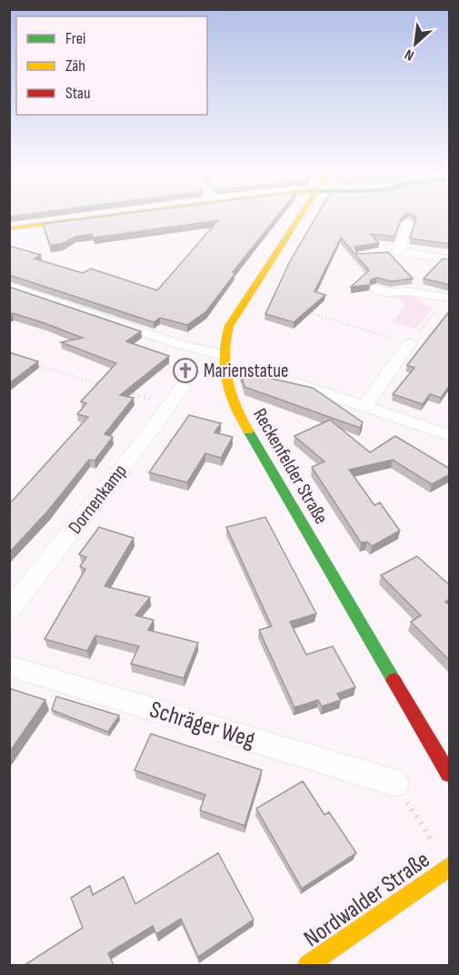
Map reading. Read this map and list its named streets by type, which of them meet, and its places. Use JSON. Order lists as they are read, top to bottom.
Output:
{
  "streets": {
    "street": [
      "Reckenfelder Straße",
      "Dornenkamp",
      "Schräger Weg",
      "Nordwalder Straße"
    ]
  },
  "places": {
    "church": ["Marienstatue"]
  },
  "legend": ["Frei", "Zäh", "Stau"],
  "north": "bottom left"
}
